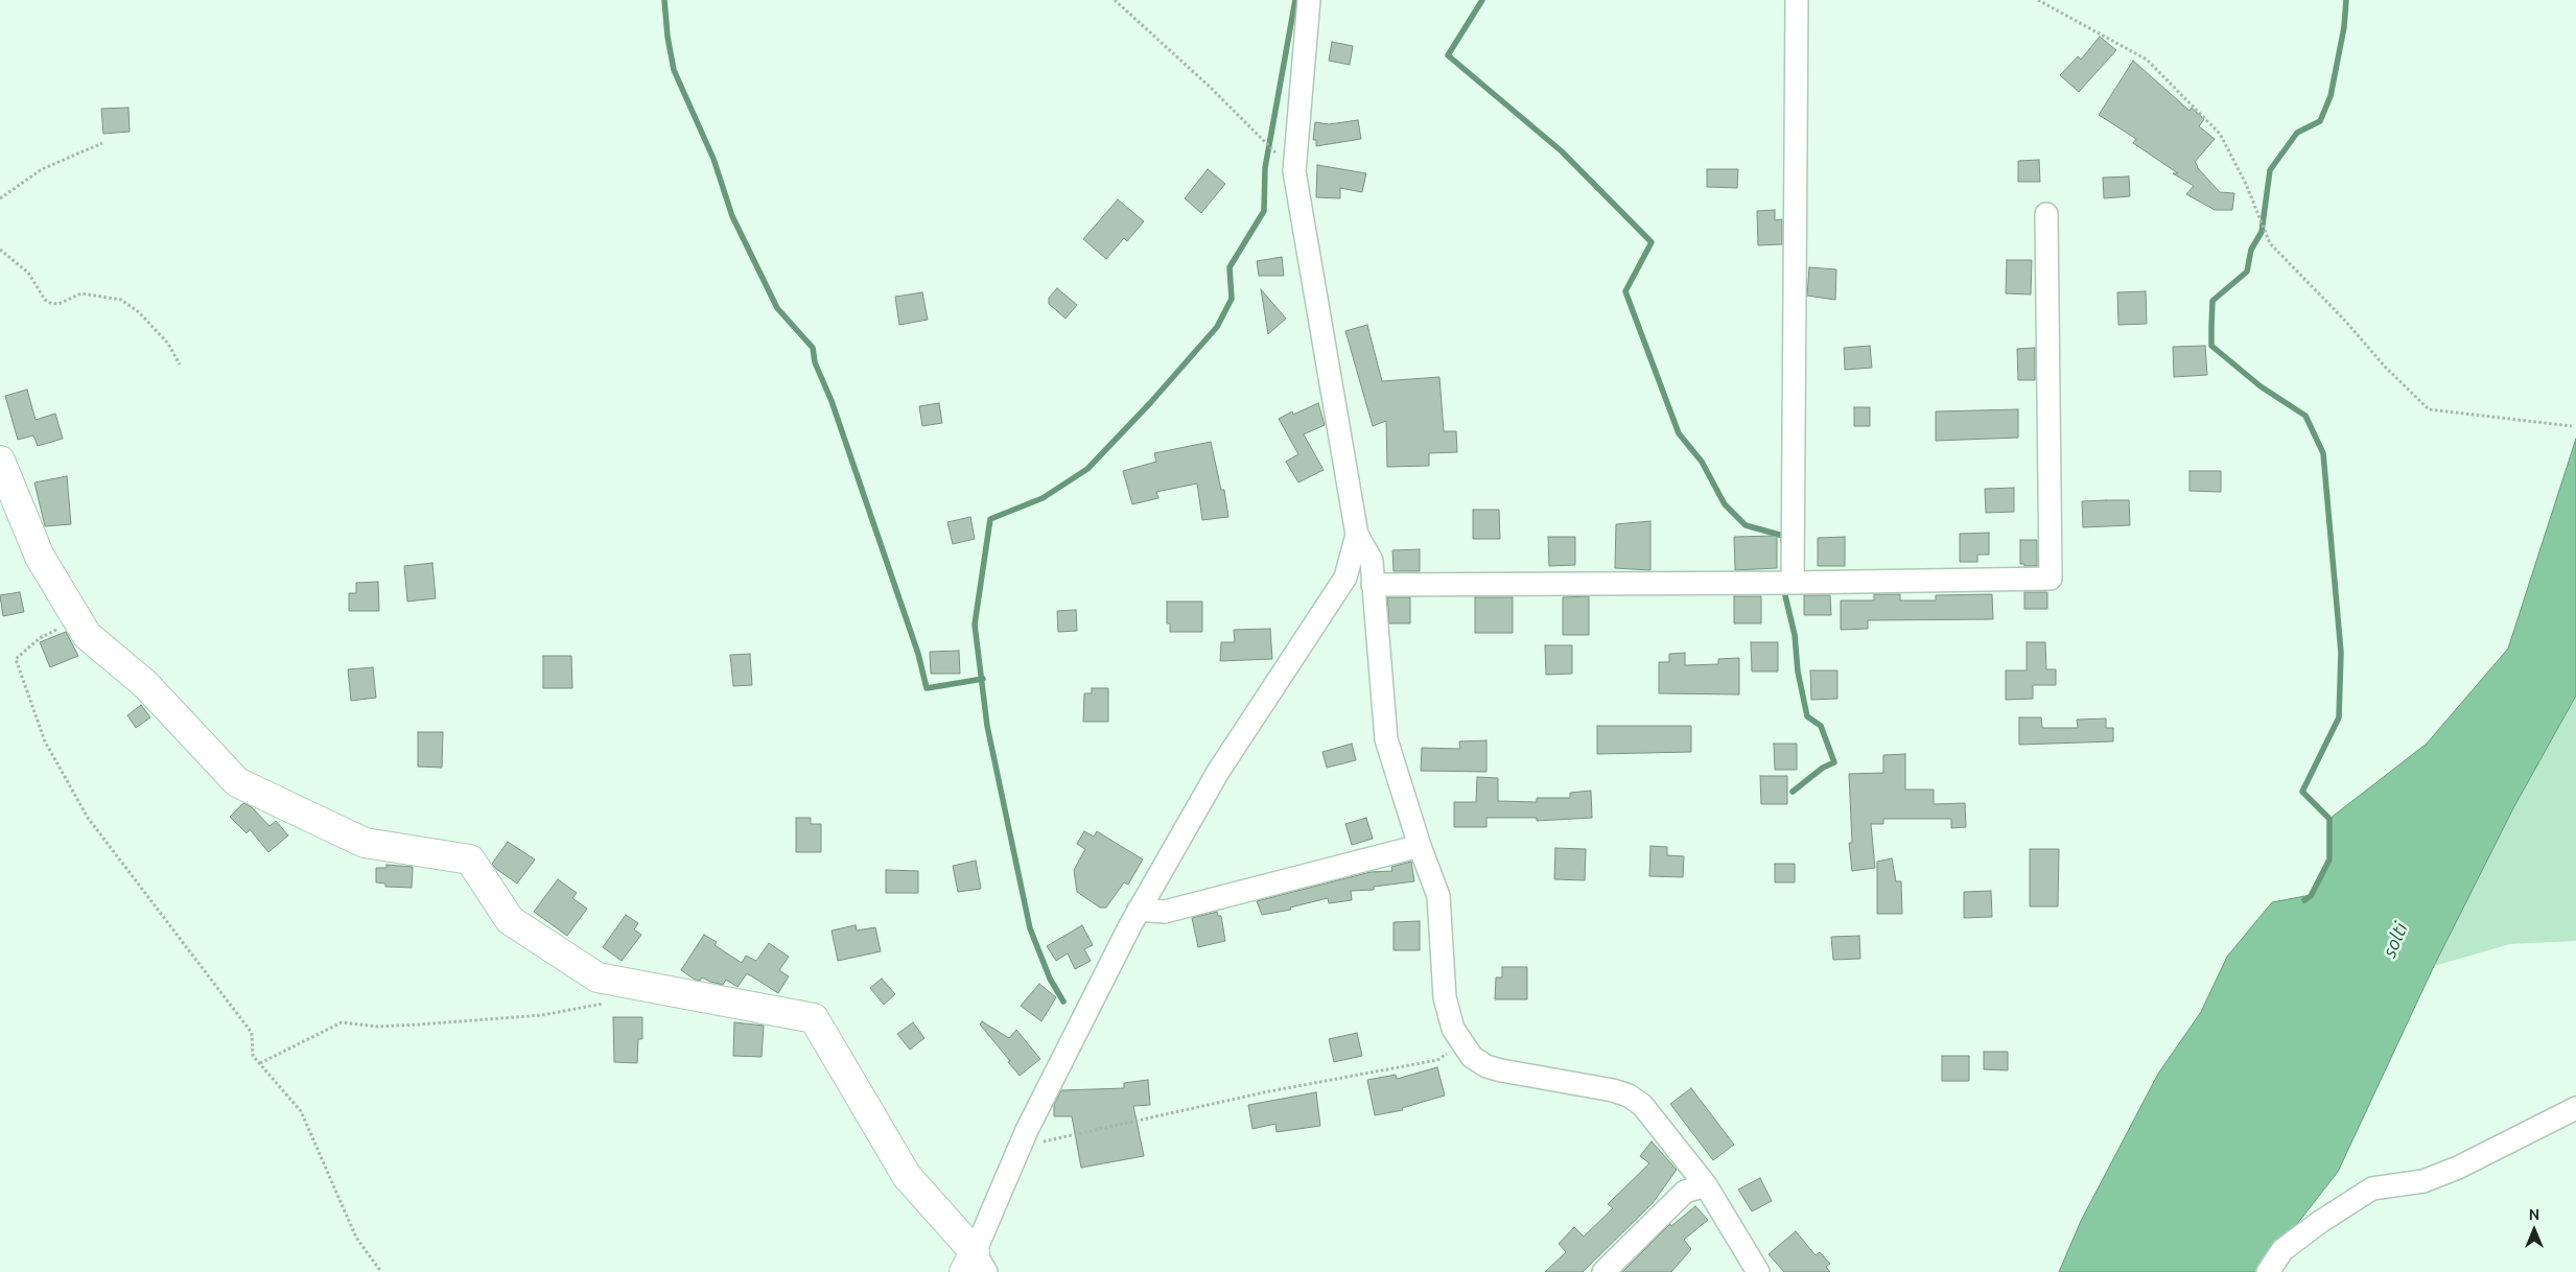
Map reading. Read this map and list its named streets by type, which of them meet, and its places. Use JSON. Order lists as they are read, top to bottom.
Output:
{
  "water": ["solti"],
  "north": "top"
}
